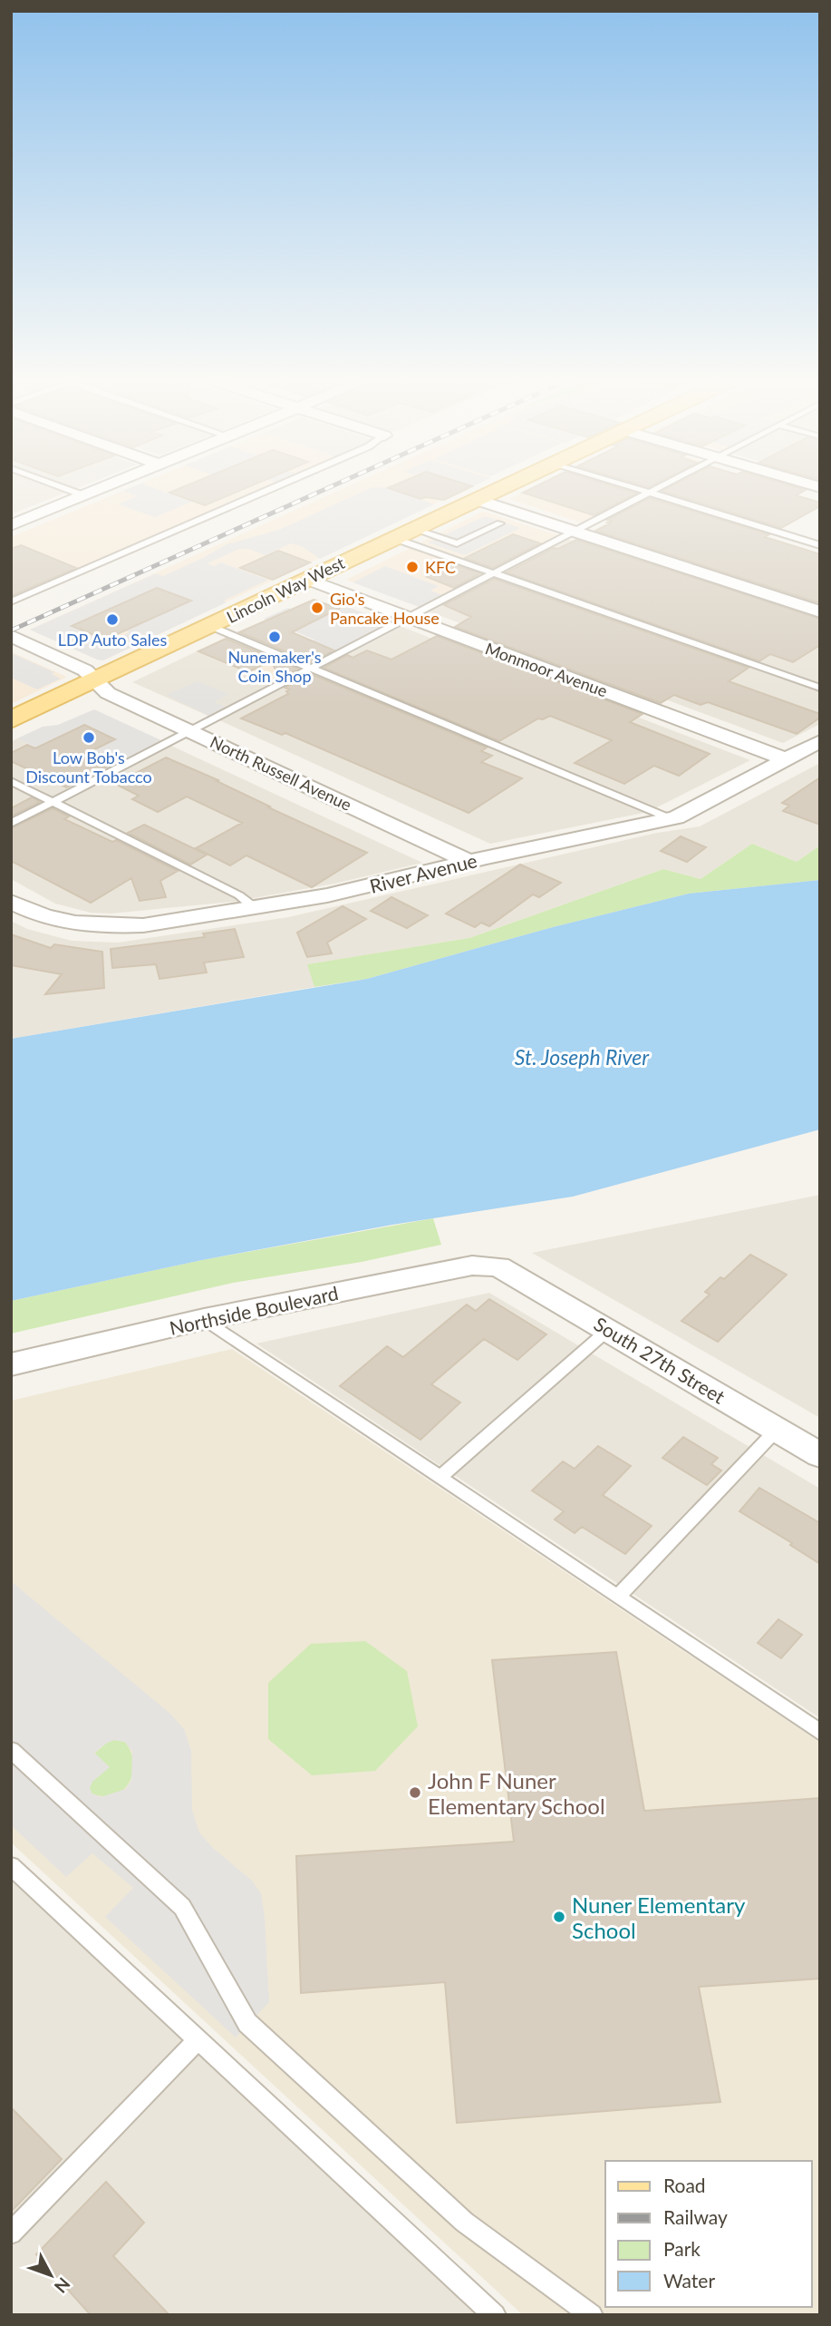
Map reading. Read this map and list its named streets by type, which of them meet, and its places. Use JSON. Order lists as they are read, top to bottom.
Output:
{
  "streets": {
    "main road": ["Lincoln Way West"],
    "street": [
      "Monmoor Avenue",
      "North Russell Avenue",
      "River Avenue",
      "Northside Boulevard",
      "South 27th Street"
    ]
  },
  "crossings": [
    ["Lincoln Way West", "Monmoor Avenue"],
    ["Lincoln Way West", "North Russell Avenue"],
    ["Monmoor Avenue", "River Avenue"],
    ["North Russell Avenue", "River Avenue"],
    ["Northside Boulevard", "South 27th Street"]
  ],
  "water": ["St. Joseph River"],
  "places": [
    "KFC",
    "Gio's Pancake House",
    "LDP Auto Sales",
    "Nunemaker's Coin Shop",
    "Low Bob's Discount Tobacco",
    "John F Nuner Elementary School",
    "Nuner Elementary School"
  ],
  "legend": [
    "Road",
    "Railway",
    "Park",
    "Water"
  ],
  "north": "bottom right"
}
